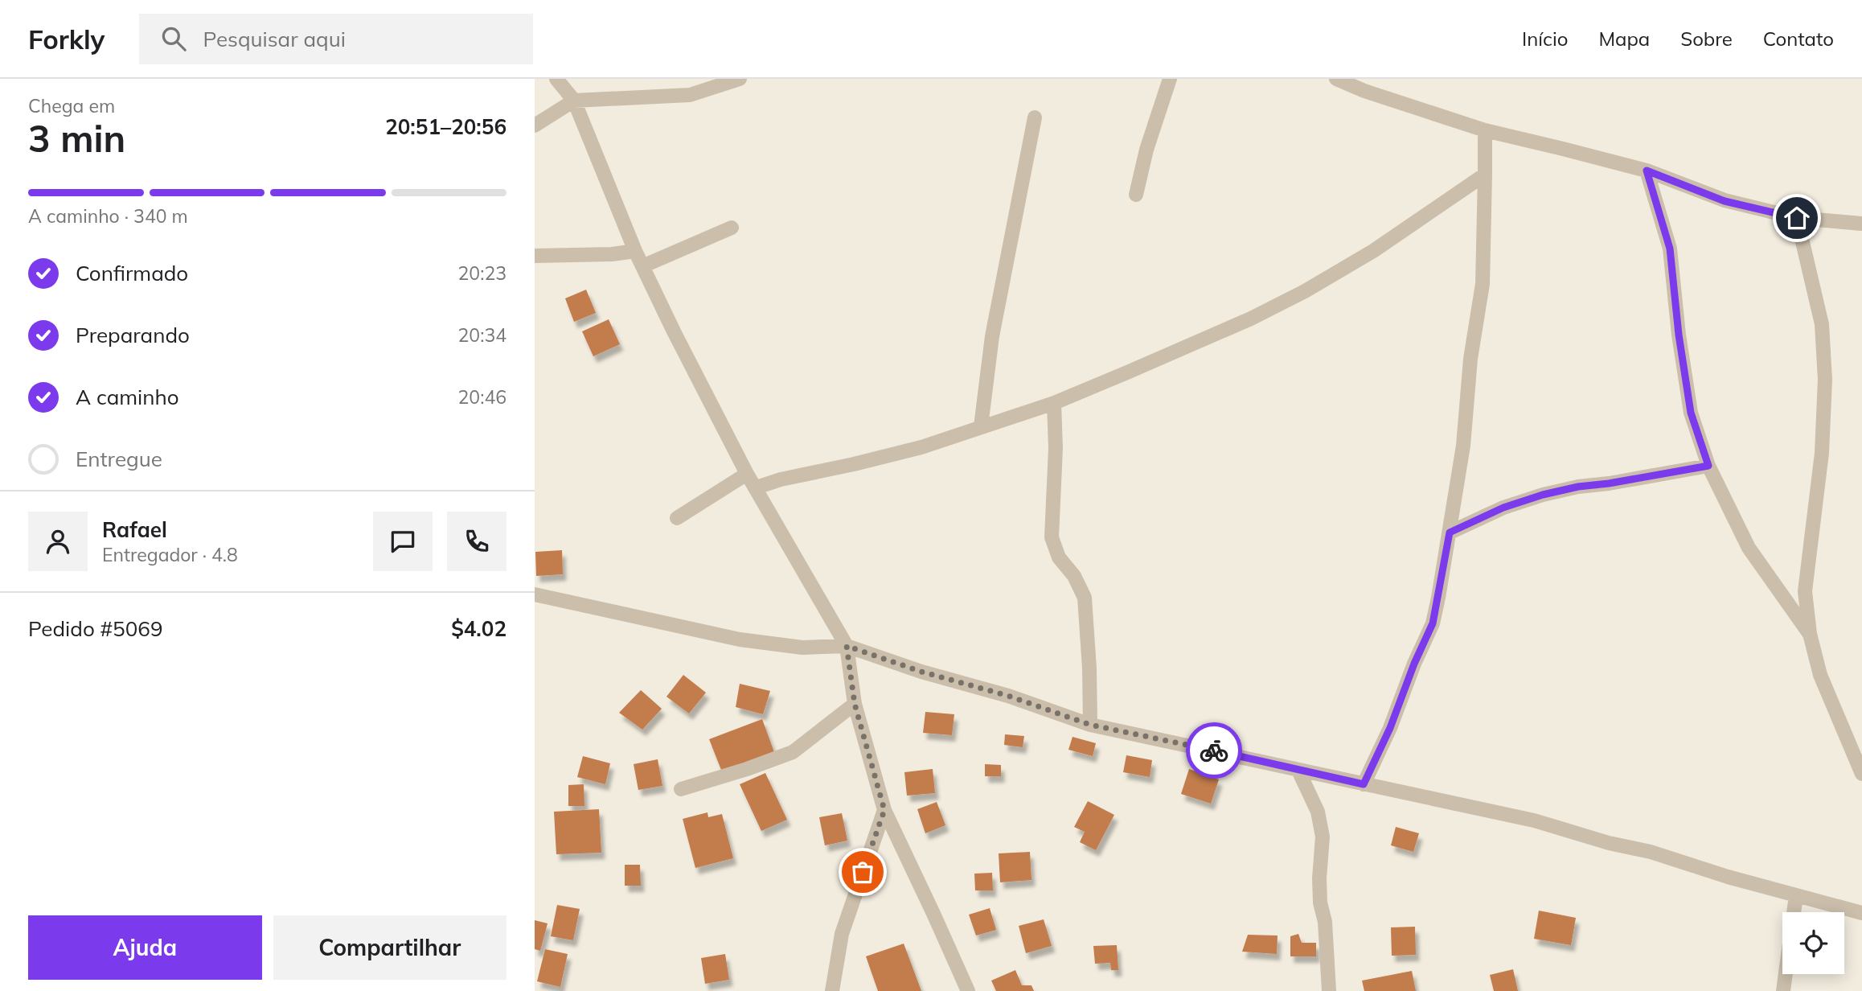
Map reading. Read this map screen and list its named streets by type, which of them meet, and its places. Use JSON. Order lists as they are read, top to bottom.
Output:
{
  "page": {
    "header": "Forkly",
    "search": "Pesquisar aqui",
    "nav": [
      "Início",
      "Mapa",
      "Sobre",
      "Contato"
    ],
    "heading": ["3 min", "Chega em", "20:51–20:56"],
    "panel": [
      "Rafael",
      "Entregador · 4.8",
      "Pedido #5069",
      "$4.02"
    ],
    "bar": "A caminho · 340 m",
    "list": [
      ["Confirmado", "20:23"],
      ["Preparando", "20:34"],
      ["A caminho", "20:46"],
      "Entregue"
    ],
    "buttons": ["Ajuda", "Compartilhar"]
  }
}
